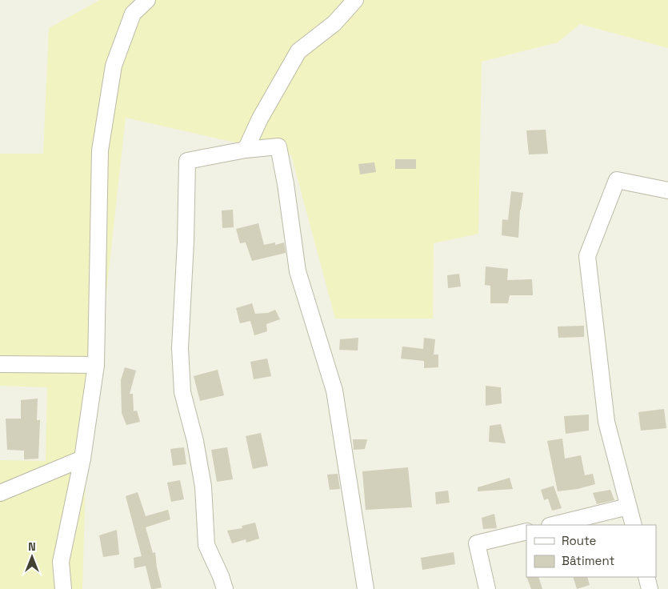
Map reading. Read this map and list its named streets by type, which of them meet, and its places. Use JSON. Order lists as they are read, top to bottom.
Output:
{
  "legend": ["Route", "Bâtiment"],
  "north": "top"
}
